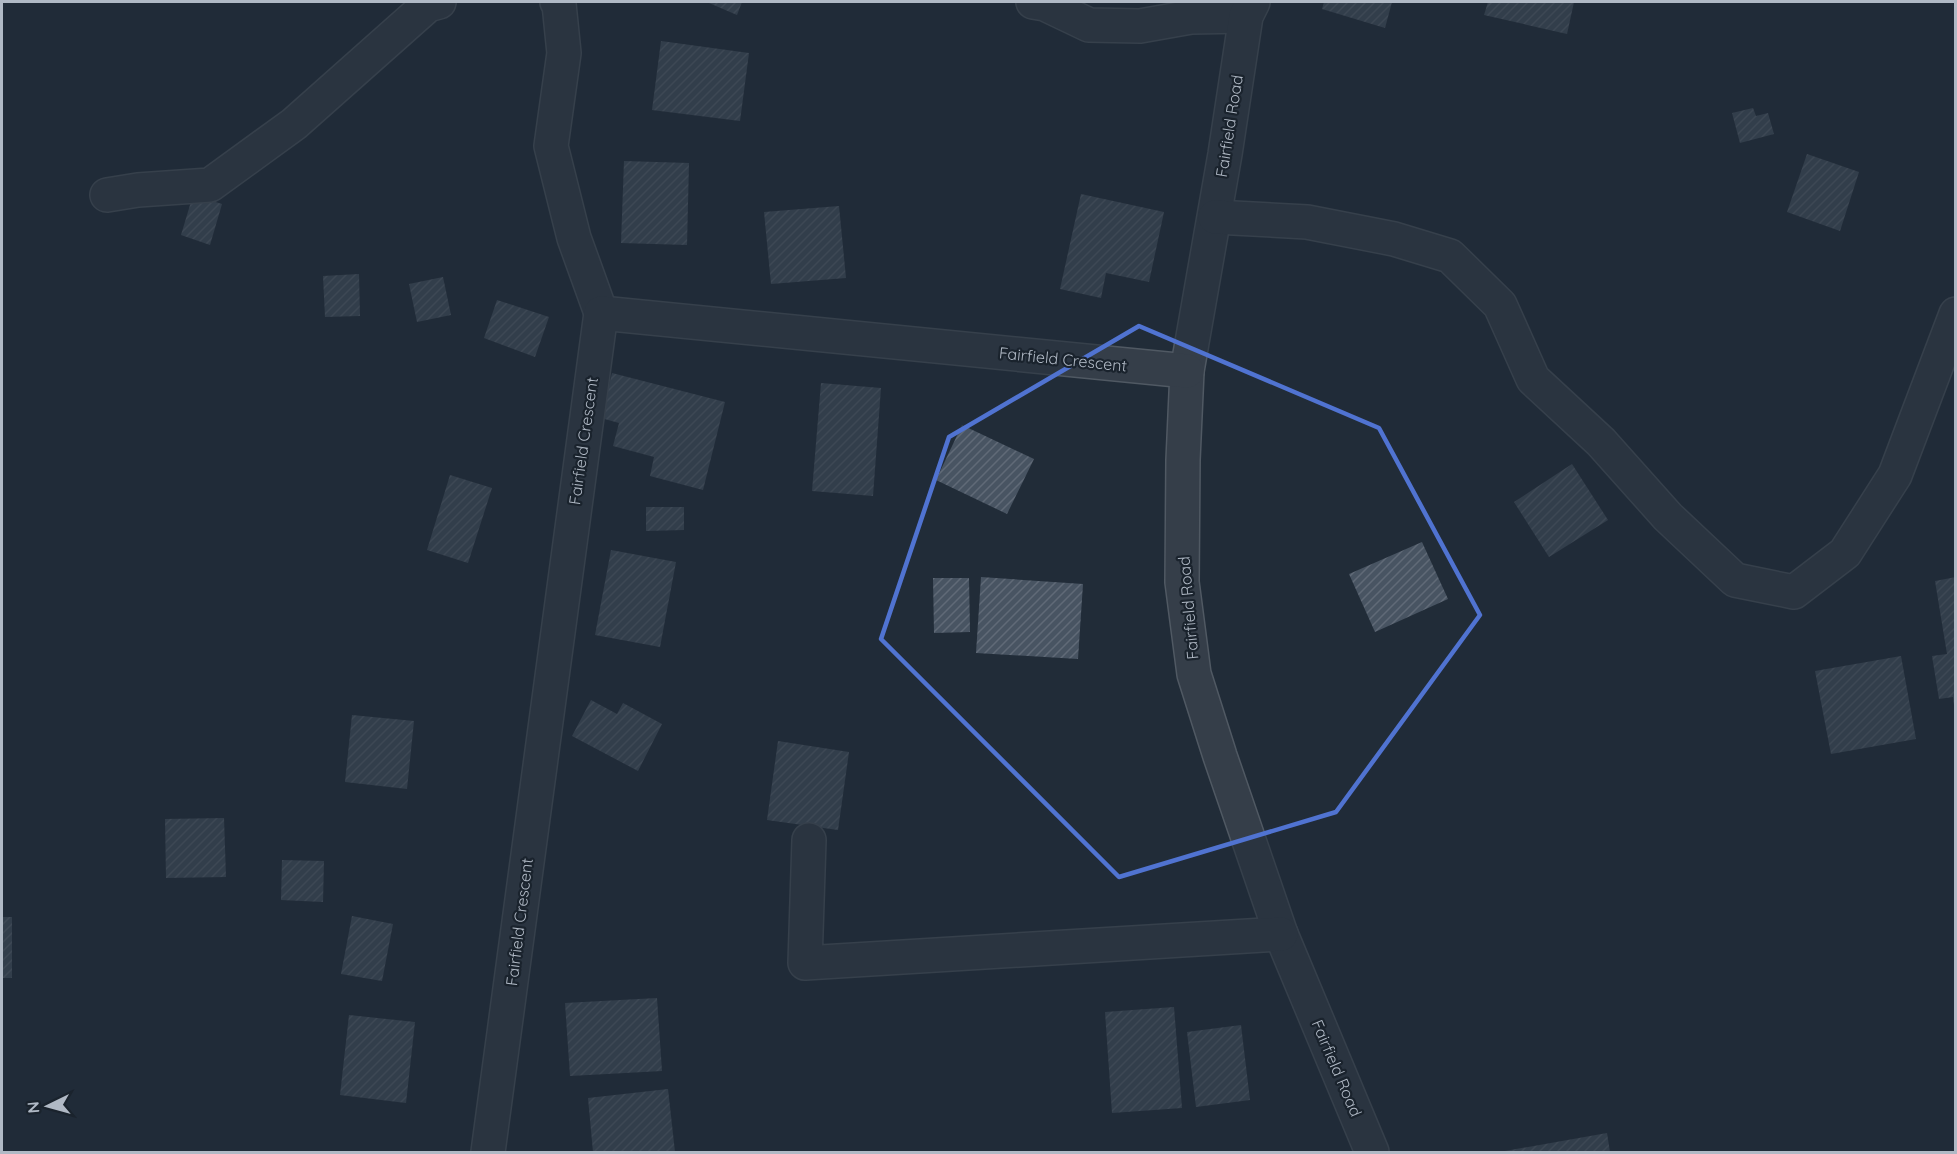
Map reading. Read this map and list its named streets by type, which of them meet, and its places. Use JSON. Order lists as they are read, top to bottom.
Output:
{
  "streets": {
    "street": ["Fairfield Road", "Fairfield Crescent"]
  },
  "crossings": [
    ["Fairfield Road", "Fairfield Crescent"]
  ],
  "north": "left"
}
